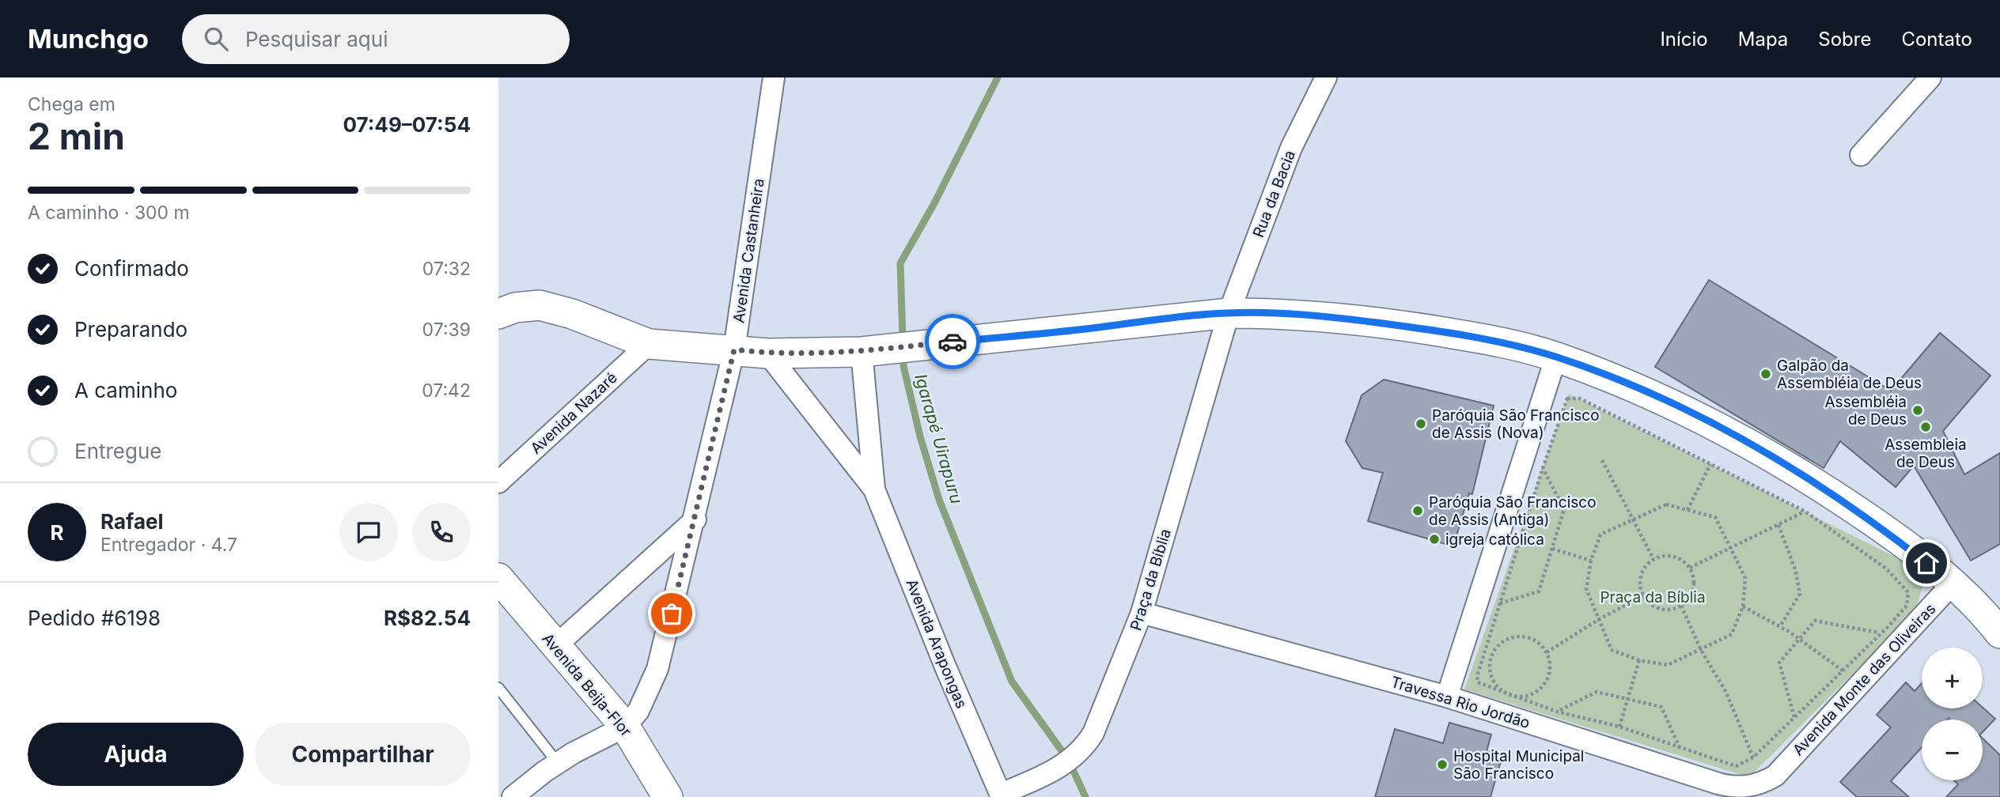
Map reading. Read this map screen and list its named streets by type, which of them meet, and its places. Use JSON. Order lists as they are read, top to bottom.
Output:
{
  "streets": {
    "street": [
      "Rua da Bacia",
      "Avenida Castanheira",
      "Avenida Nazaré",
      "Praça da Bíblia",
      "Avenida Arapongas",
      "Avenida Monte das Oliveiras",
      "Avenida Beija-Flor",
      "Travessa Rio Jordão"
    ]
  },
  "crossings": [
    ["Rua da Bacia", "Praça da Bíblia"],
    ["Avenida Castanheira", "Avenida Beija-Flor"],
    ["Praça da Bíblia", "Avenida Arapongas"],
    ["Praça da Bíblia", "Travessa Rio Jordão"],
    ["Avenida Monte das Oliveiras", "Travessa Rio Jordão"]
  ],
  "water": ["Igarapé Uirapuru"],
  "parks": ["Praça da Bíblia"],
  "places": [
    "Galpão da Assembléia de Deus",
    "Assembléia de Deus",
    "Paróquia São Francisco de Assis (Nova)",
    "Assembleia de Deus",
    "Paróquia São Francisco de Assis (Antiga)",
    "igreja católica",
    "Hospital Municipal São Francisco"
  ],
  "page": {
    "header": "Munchgo",
    "search": "Pesquisar aqui",
    "nav": [
      "Início",
      "Mapa",
      "Sobre",
      "Contato"
    ],
    "heading": ["2 min", "Chega em", "07:49–07:54"],
    "panel": [
      "Rafael",
      "Entregador · 4.7",
      "Pedido #6198",
      "R$82.54"
    ],
    "bar": "A caminho · 300 m",
    "list": [
      ["Confirmado", "07:32"],
      ["Preparando", "07:39"],
      ["A caminho", "07:42"],
      "Entregue"
    ],
    "round": "R",
    "map_buttons": ["+", "−"],
    "buttons": ["Ajuda", "Compartilhar"]
  }
}
